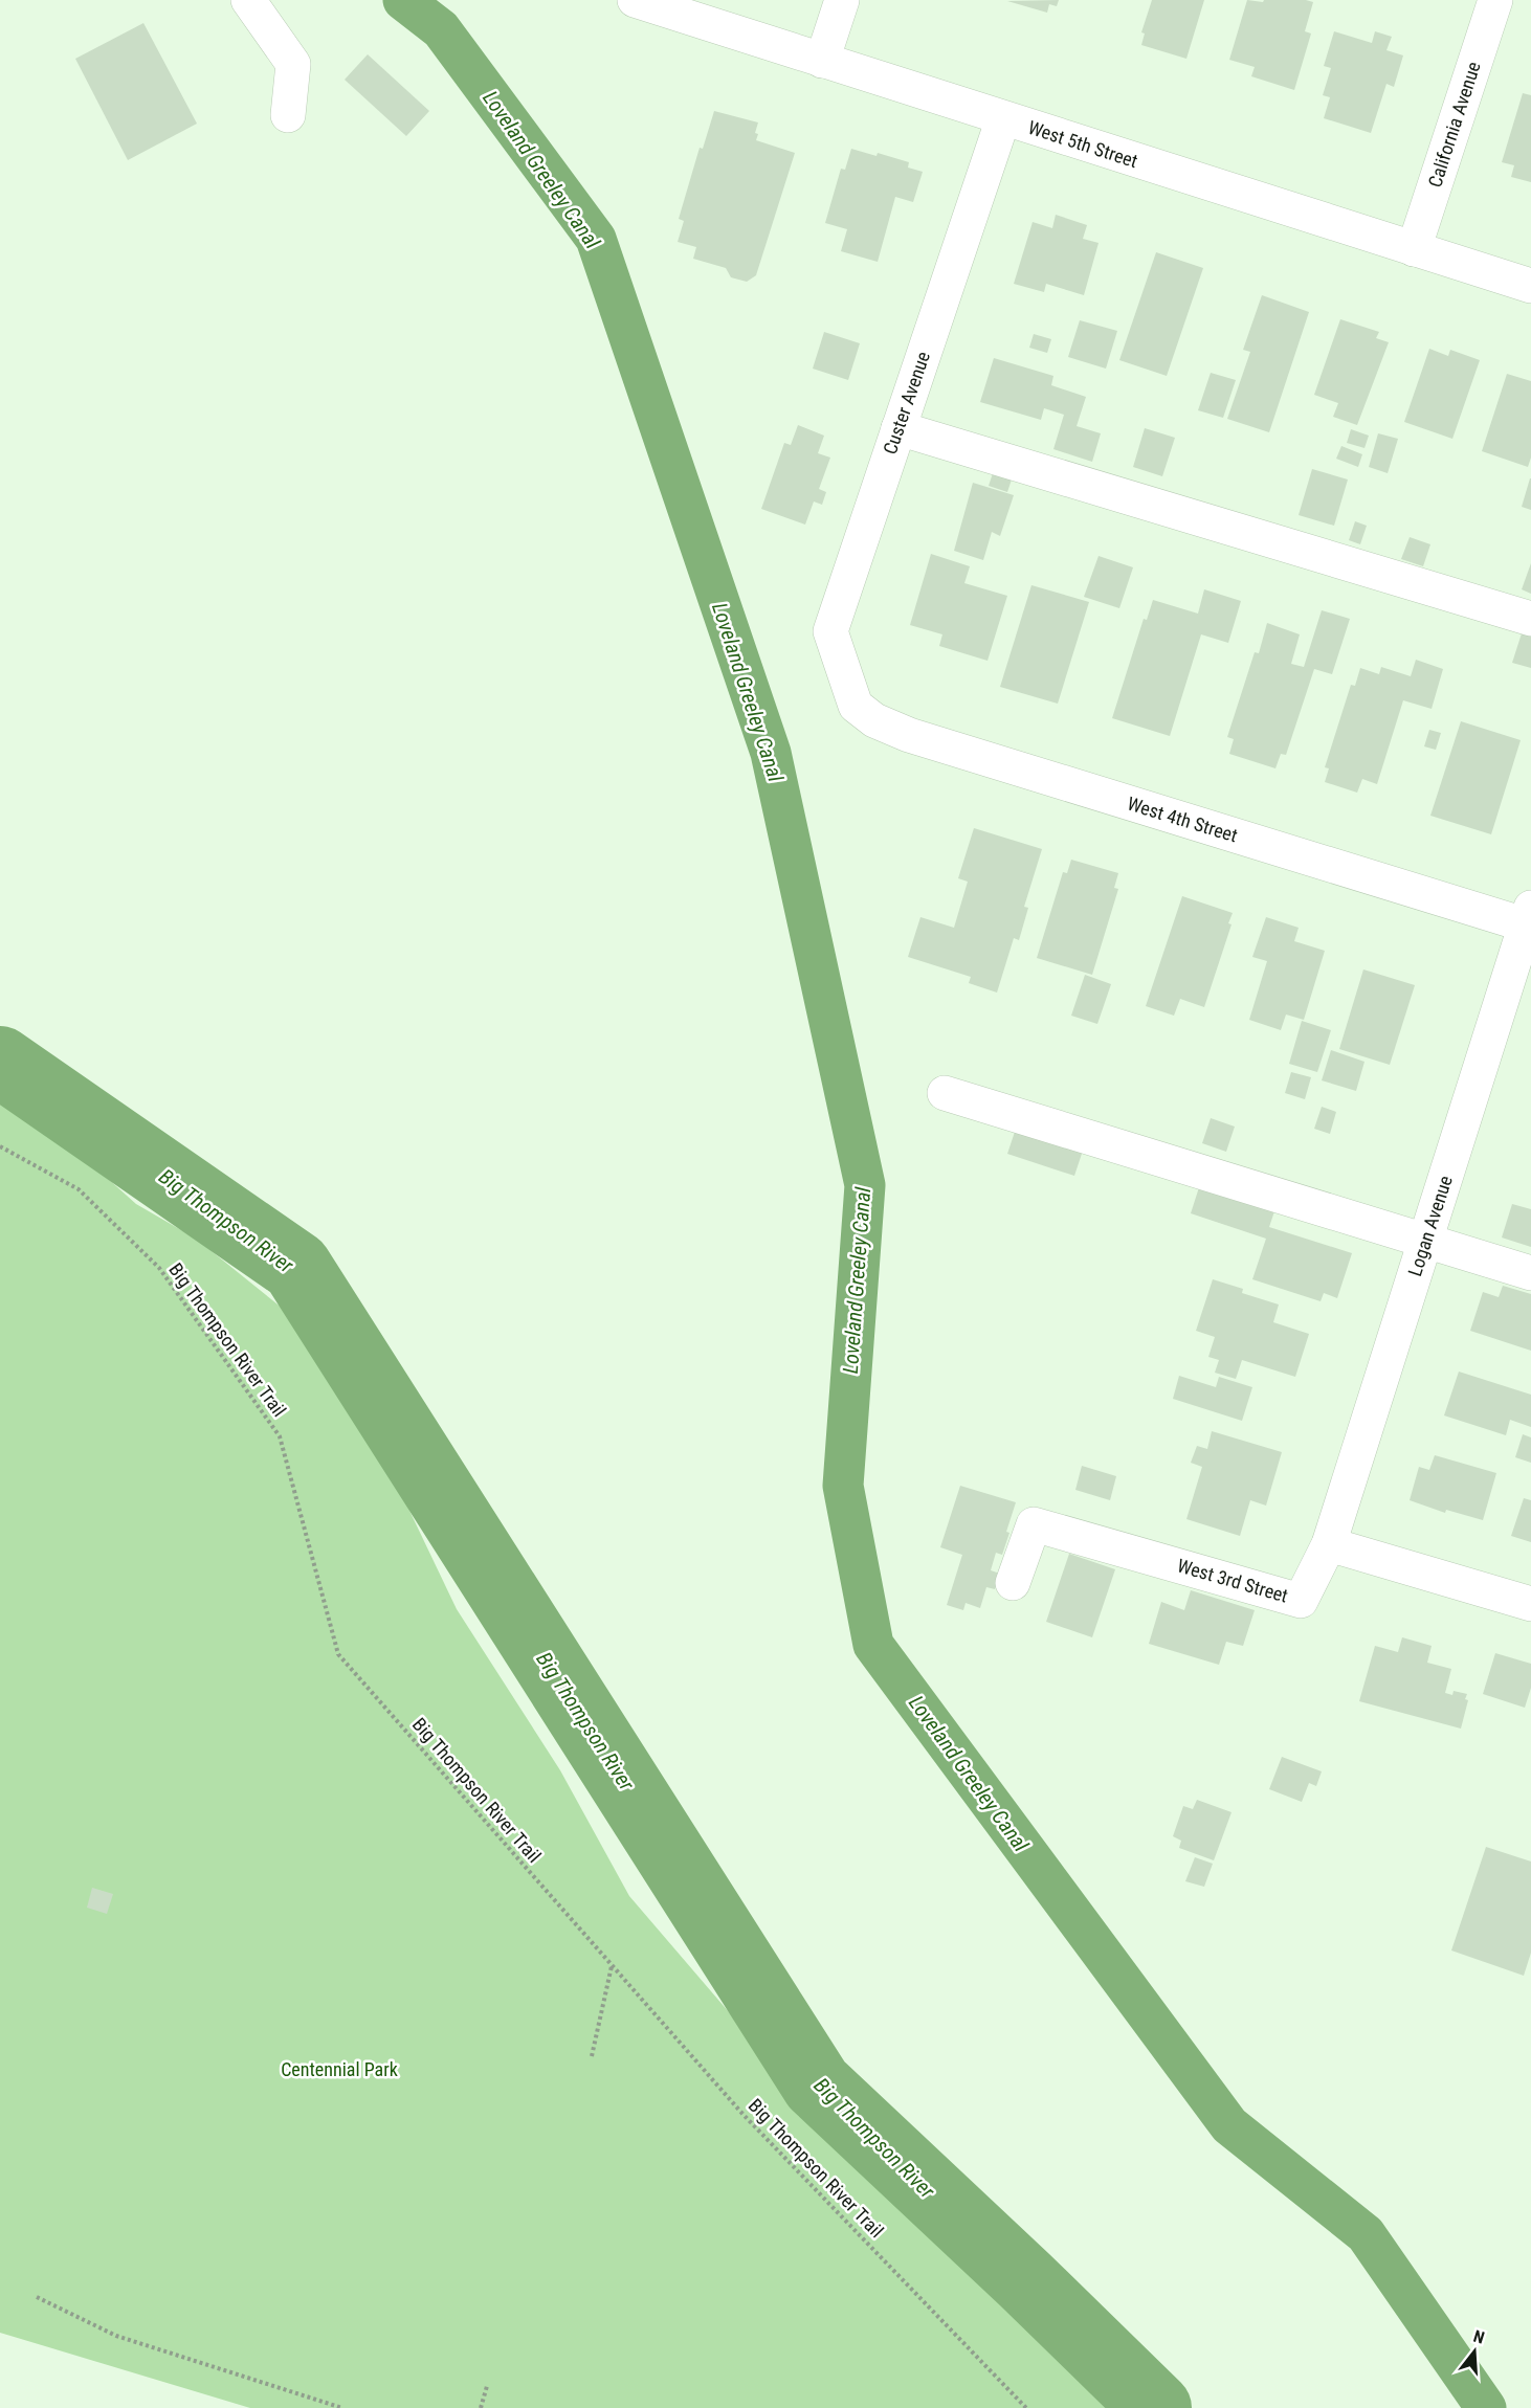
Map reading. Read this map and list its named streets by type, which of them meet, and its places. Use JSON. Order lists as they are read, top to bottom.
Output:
{
  "streets": {
    "street": [
      "California Avenue",
      "West 5th Street",
      "Custer Avenue",
      "West 4th Street",
      "Logan Avenue",
      "West 3rd Street"
    ],
    "path": ["Big Thompson River Trail"]
  },
  "crossings": [
    ["California Avenue", "West 5th Street"],
    ["West 5th Street", "Custer Avenue"],
    ["Custer Avenue", "West 4th Street"],
    ["West 4th Street", "Logan Avenue"],
    ["Logan Avenue", "West 3rd Street"]
  ],
  "water": ["Loveland Greeley Canal", "Big Thompson River"],
  "parks": ["Centennial Park"],
  "north": "top"
}
